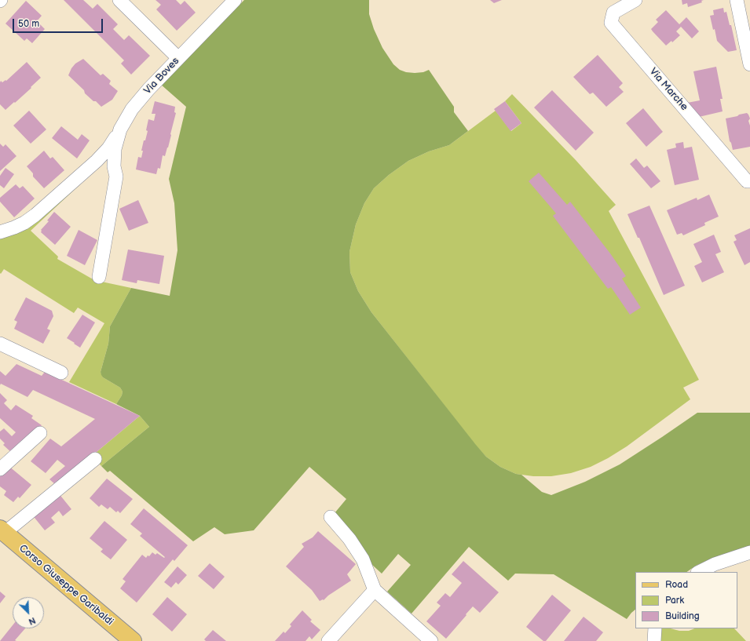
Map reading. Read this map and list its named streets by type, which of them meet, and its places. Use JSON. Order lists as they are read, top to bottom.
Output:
{
  "streets": {
    "main road": ["Corso Giuseppe Garibaldi"],
    "street": ["Via Boves", "Via Marche"]
  },
  "legend": ["Road", "Park", "Building"],
  "scale_bar": "50 m",
  "north": "bottom right"
}
